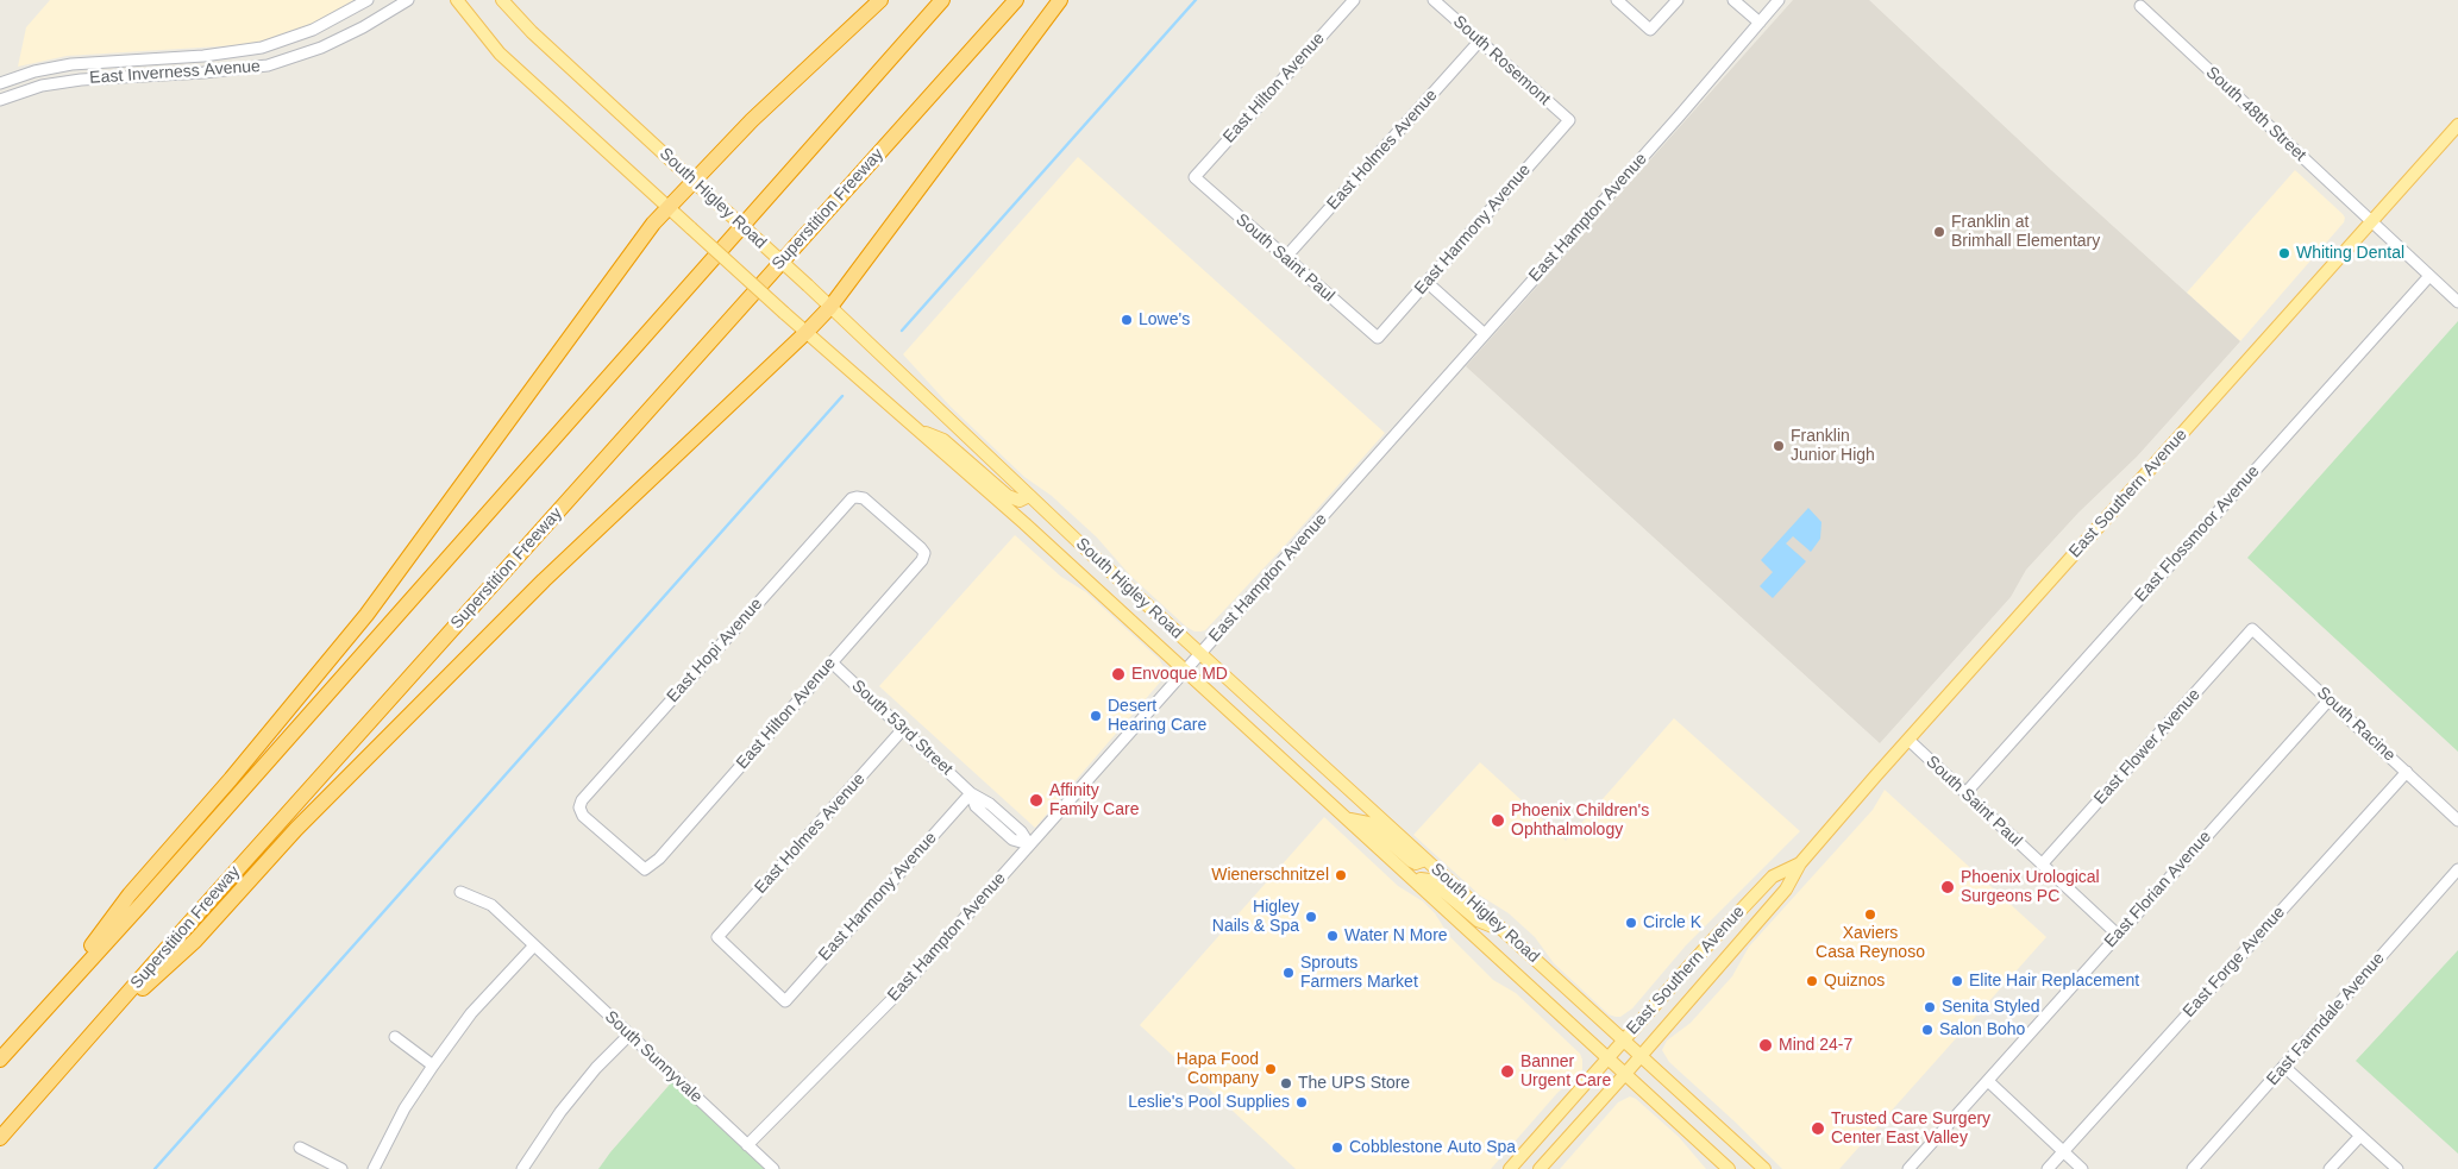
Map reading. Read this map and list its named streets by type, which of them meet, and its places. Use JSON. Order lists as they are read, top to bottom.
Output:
{
  "streets": {
    "highway": ["Superstition Freeway"],
    "main road": ["South Higley Road", "East Southern Avenue"],
    "street": [
      "South Rosemont",
      "East Inverness Avenue",
      "East Hilton Avenue",
      "South 48th Street",
      "East Holmes Avenue",
      "East Hampton Avenue",
      "East Harmony Avenue",
      "South Saint Paul",
      "East Flossmoor Avenue",
      "East Hopi Avenue",
      "South Racine",
      "South 53rd Street",
      "East Flower Avenue",
      "East Florian Avenue",
      "East Forge Avenue",
      "East Farmdale Avenue",
      "South Sunnyvale"
    ]
  },
  "crossings": [
    ["South Rosemont", "East Holmes Avenue"],
    ["South Rosemont", "East Harmony Avenue"],
    ["East Hilton Avenue", "South Saint Paul"],
    ["East Hilton Avenue", "East Hopi Avenue"],
    ["East Hilton Avenue", "South 53rd Street"],
    ["South 48th Street", "East Southern Avenue"],
    ["South 48th Street", "East Flossmoor Avenue"],
    ["East Holmes Avenue", "East Harmony Avenue"],
    ["East Holmes Avenue", "South Saint Paul"],
    ["East Holmes Avenue", "South 53rd Street"],
    ["South Higley Road", "East Hampton Avenue"],
    ["South Higley Road", "East Southern Avenue"],
    ["East Hampton Avenue", "South 53rd Street"],
    ["East Hampton Avenue", "South Sunnyvale"],
    ["East Harmony Avenue", "South Saint Paul"],
    ["East Harmony Avenue", "South 53rd Street"],
    ["South Saint Paul", "East Southern Avenue"],
    ["South Saint Paul", "East Flossmoor Avenue"],
    ["South Saint Paul", "East Flower Avenue"],
    ["South Saint Paul", "East Florian Avenue"],
    ["South Racine", "East Flower Avenue"],
    ["South Racine", "East Florian Avenue"],
    ["South Racine", "East Forge Avenue"]
  ],
  "places": [
    "Franklin at Brimhall Elementary",
    "Whiting Dental",
    "Lowe's",
    "Franklin Junior High",
    "Envoque MD",
    "Desert Hearing Care",
    "Affinity Family Care",
    "Phoenix Children's Ophthalmology",
    "Wienerschnitzel",
    "Phoenix Urological Surgeons PC",
    "Xaviers Casa Reynoso",
    "Higley Nails & Spa",
    "Circle K",
    "Water N More",
    "Sprouts Farmers Market",
    "Quiznos",
    "Elite Hair Replacement",
    "Senita Styled",
    "Salon Boho",
    "Mind 24-7",
    "Hapa Food Company",
    "Banner Urgent Care",
    "The UPS Store",
    "Leslie's Pool Supplies",
    "Trusted Care Surgery Center East Valley",
    "Cobblestone Auto Spa"
  ]
}
